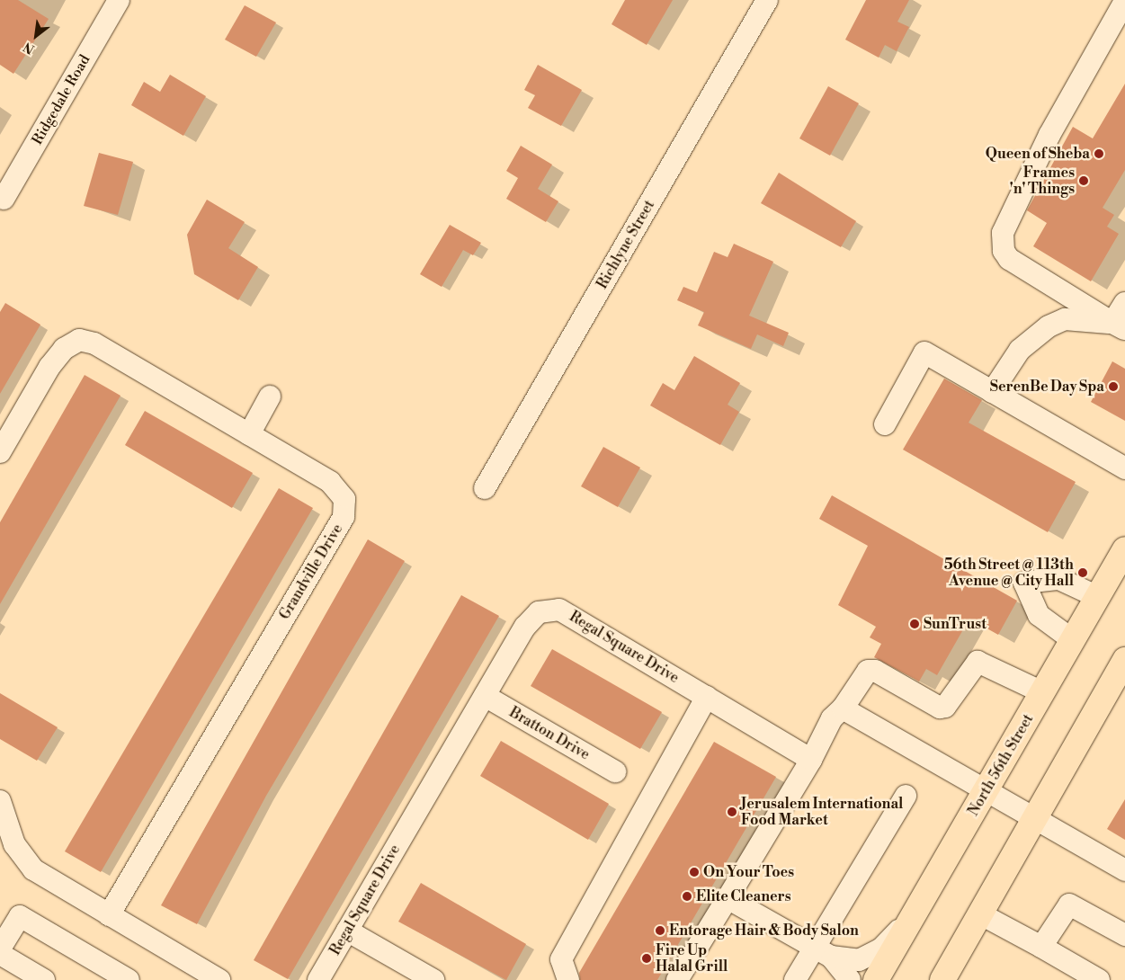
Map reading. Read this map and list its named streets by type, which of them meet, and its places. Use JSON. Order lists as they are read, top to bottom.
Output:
{
  "streets": {
    "main road": ["North 56th Street"],
    "street": [
      "Ridgedale Road",
      "Richlyne Street",
      "Grandville Drive",
      "Regal Square Drive",
      "Bratton Drive"
    ]
  },
  "crossings": [
    ["Regal Square Drive", "Bratton Drive"]
  ],
  "places": [
    "Queen of Sheba",
    "Frames 'n' Things",
    "SerenBe Day Spa",
    "56th Street @ 113th Avenue @ City Hall",
    "SunTrust",
    "Jerusalem International Food Market",
    "On Your Toes",
    "Elite Cleaners",
    "Entorage Hair & Body Salon",
    "Fire Up Halal Grill"
  ],
  "north": "bottom left"
}
